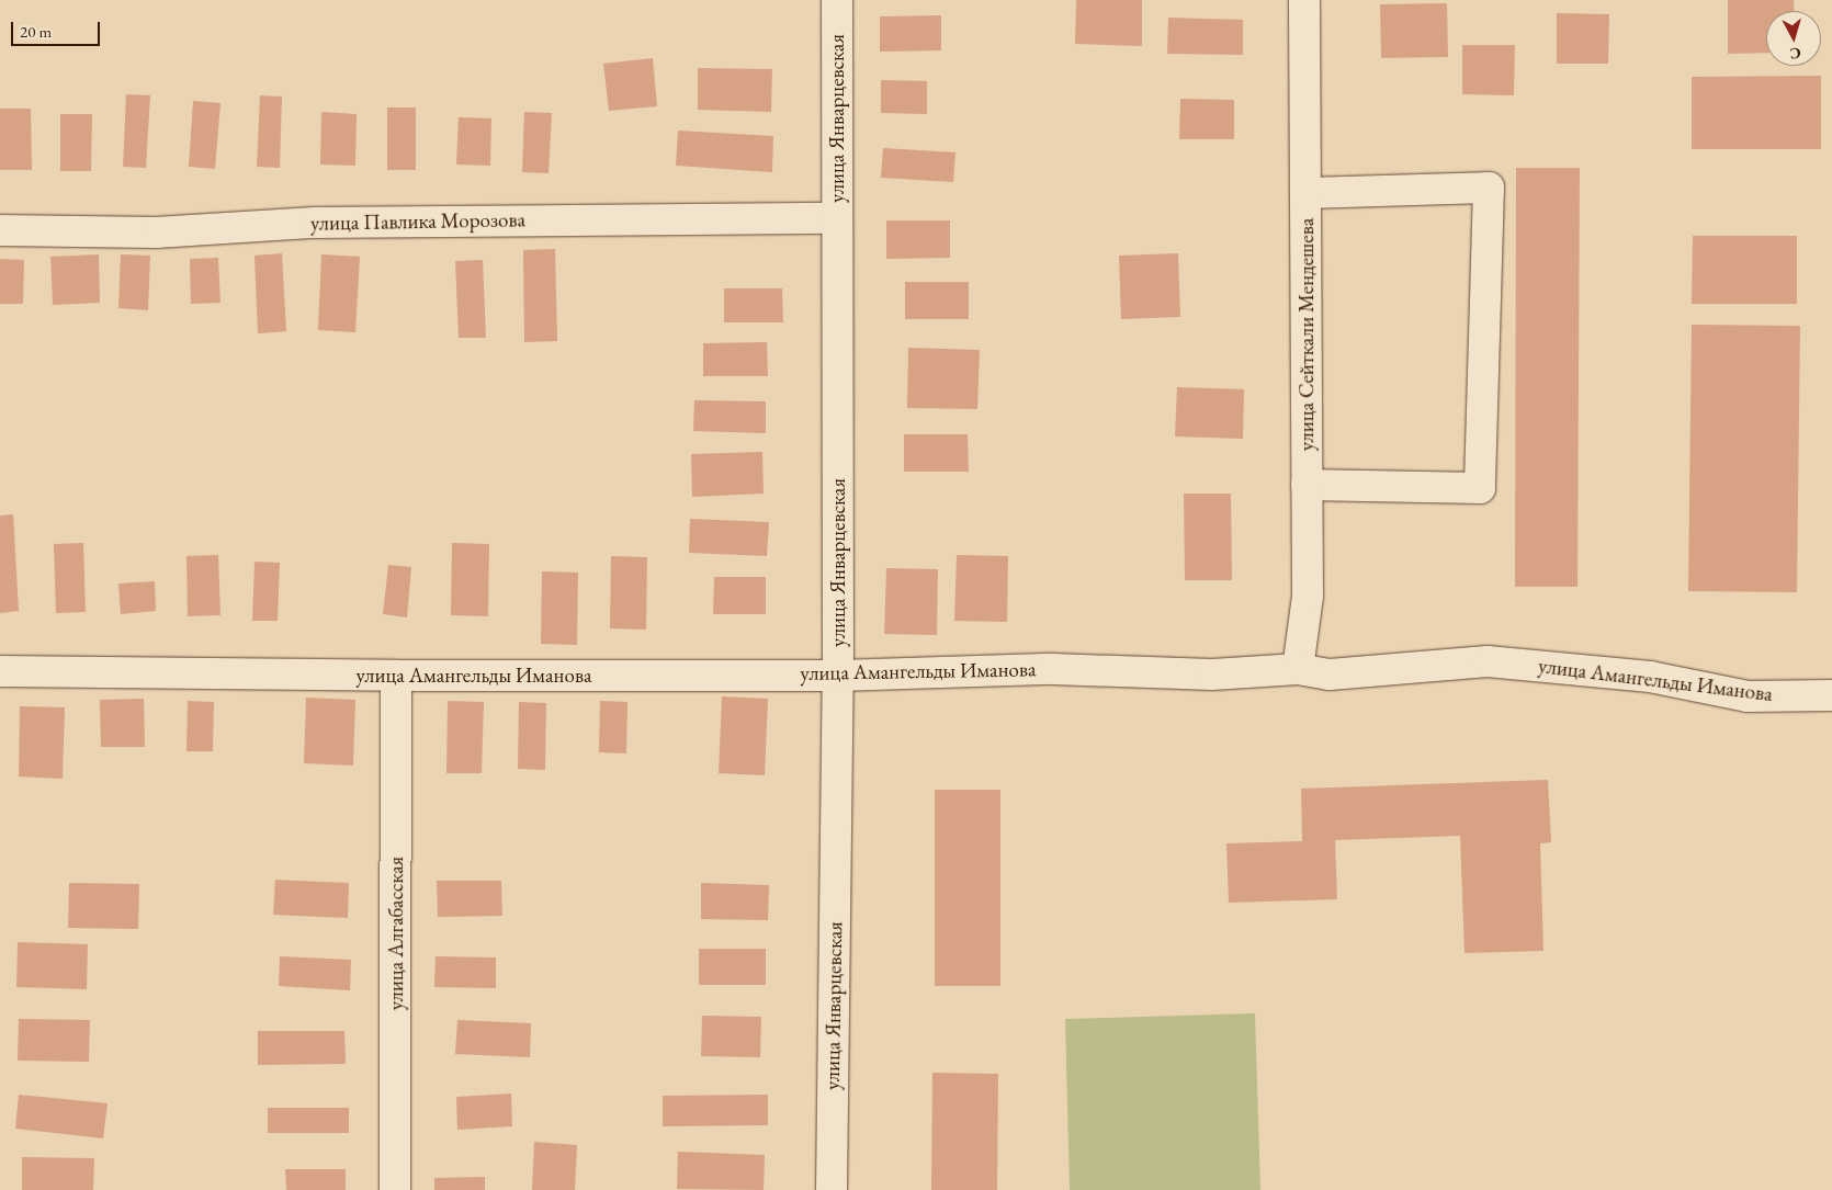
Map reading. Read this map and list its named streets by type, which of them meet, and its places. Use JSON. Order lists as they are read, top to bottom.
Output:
{
  "streets": {
    "street": [
      "улица Январцевская",
      "улица Павлика Морозова",
      "улица Сейткали Мендешева",
      "улица Амангельды Иманова",
      "улица Алгабасская"
    ]
  },
  "crossings": [
    ["улица Январцевская", "улица Павлика Морозова"],
    ["улица Январцевская", "улица Амангельды Иманова"],
    ["улица Сейткали Мендешева", "улица Амангельды Иманова"],
    ["улица Амангельды Иманова", "улица Алгабасская"]
  ],
  "scale_bar": "20 m",
  "north": "bottom"
}
